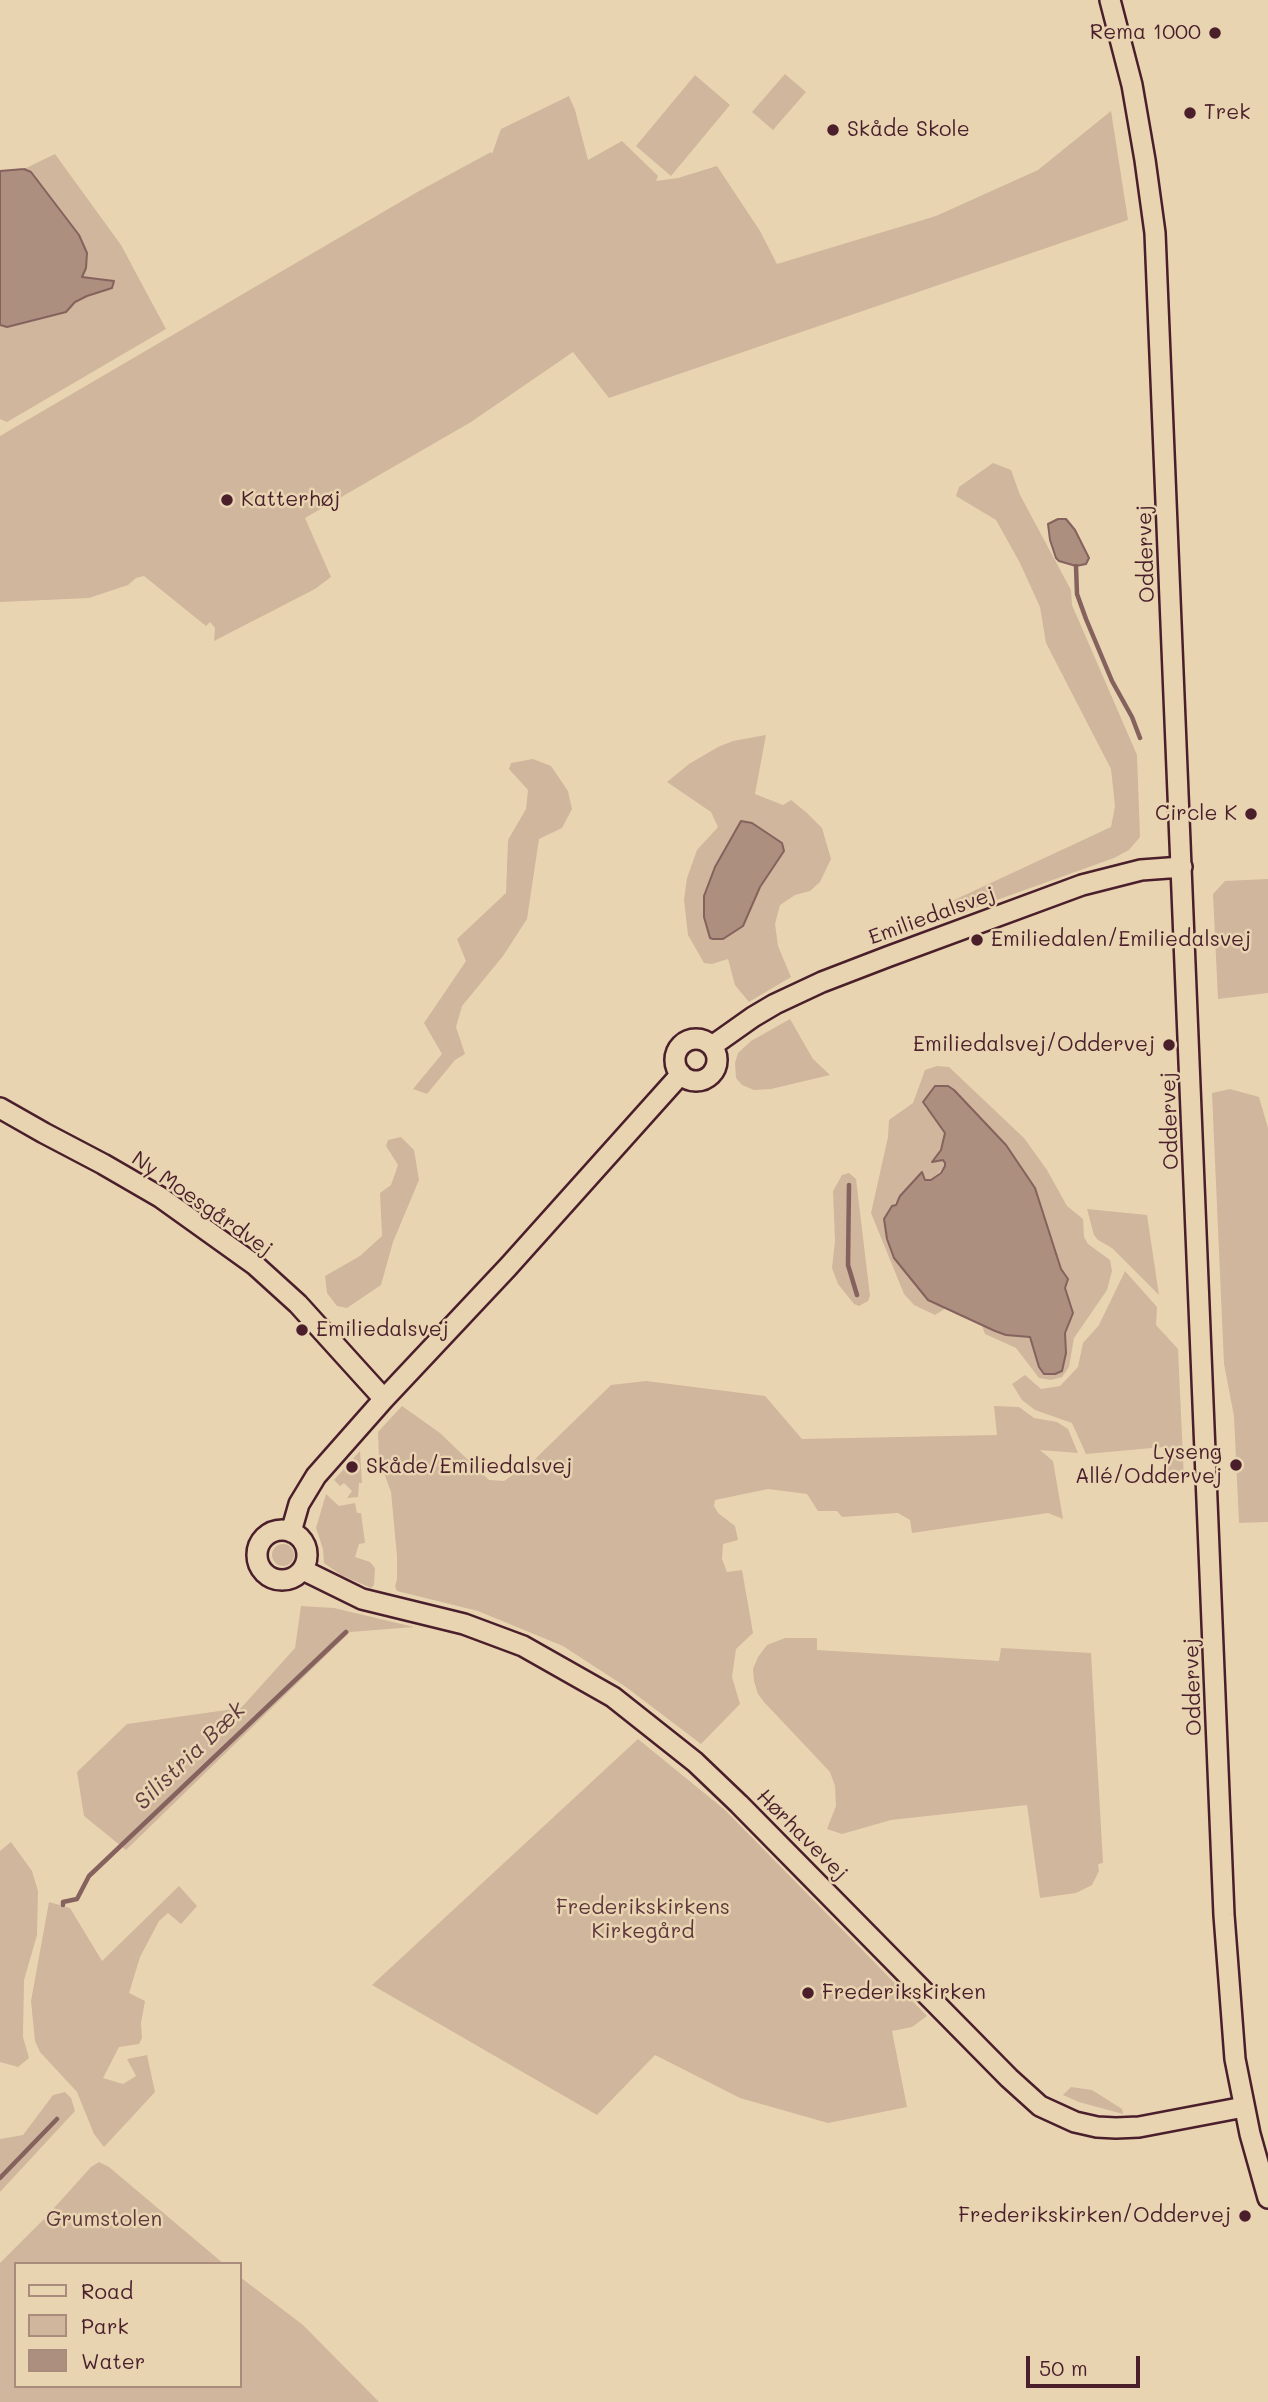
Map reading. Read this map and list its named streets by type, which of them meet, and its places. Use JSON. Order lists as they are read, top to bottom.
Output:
{
  "streets": {
    "street": [
      "Oddervej",
      "Emiliedalsvej",
      "Ny Moesgårdvej",
      "Hørhavevej"
    ]
  },
  "crossings": [
    ["Oddervej", "Emiliedalsvej"],
    ["Oddervej", "Hørhavevej"]
  ],
  "water": ["Silistria Bæk"],
  "parks": ["Frederikskirkens Kirkegård", "Grumstolen"],
  "places": [
    "Rema 1000",
    "Trek",
    "Skåde Skole",
    "Katterhøj",
    "Circle K",
    "Emiliedalen/Emiliedalsvej",
    "Emiliedalsvej/Oddervej",
    "Emiliedalsvej",
    "Lyseng Allé/Oddervej",
    "Skåde/Emiliedalsvej",
    "Frederikskirken",
    "Frederikskirken/Oddervej"
  ],
  "legend": ["Road", "Park", "Water"],
  "scale_bar": "50 m"
}
